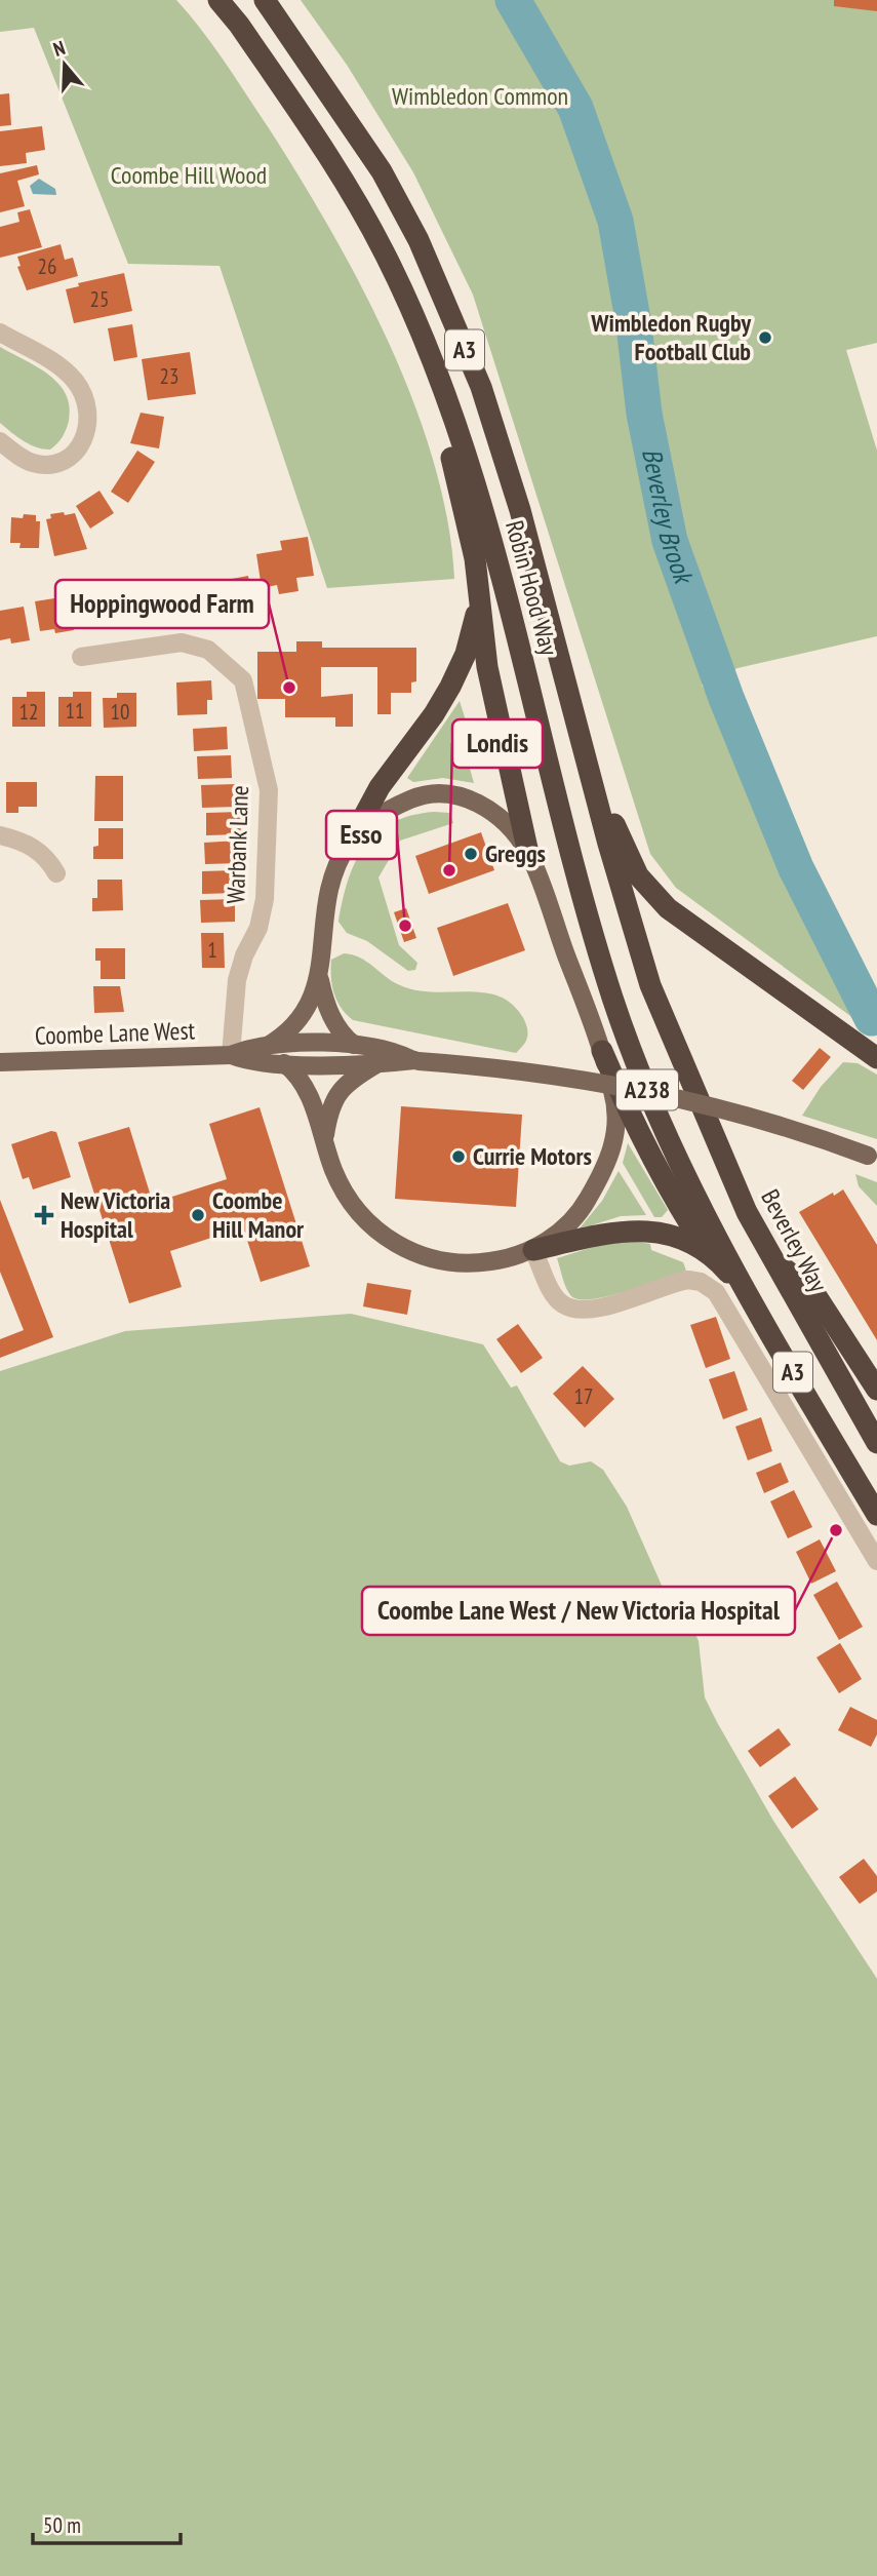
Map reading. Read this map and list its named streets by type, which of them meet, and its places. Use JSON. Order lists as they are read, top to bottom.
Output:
{
  "streets": {
    "highway": ["A3", "Robin Hood Way", "Beverley Way"],
    "main road": ["Coombe Lane West", "A238"],
    "street": ["Warbank Lane"]
  },
  "crossings": [
    ["A3", "Robin Hood Way"],
    ["Robin Hood Way", "Beverley Way"],
    ["Warbank Lane", "Coombe Lane West"],
    ["Coombe Lane West", "A238"]
  ],
  "water": ["Beverley Brook"],
  "parks": ["Wimbledon Common", "Coombe Hill Wood"],
  "places": {
    "other": [
      "Wimbledon Rugby Football Club",
      "Hoppingwood Farm",
      "Greggs",
      "Londis",
      "Esso",
      "Currie Motors",
      "Coombe Hill Manor",
      "Coombe Lane West / New Victoria Hospital"
    ],
    "health": ["New Victoria Hospital"]
  },
  "house_numbers": [
    "26",
    "25",
    "23",
    "11",
    "12",
    "10",
    "1",
    "17"
  ],
  "scale_bar": "50 m",
  "north": "top"
}
